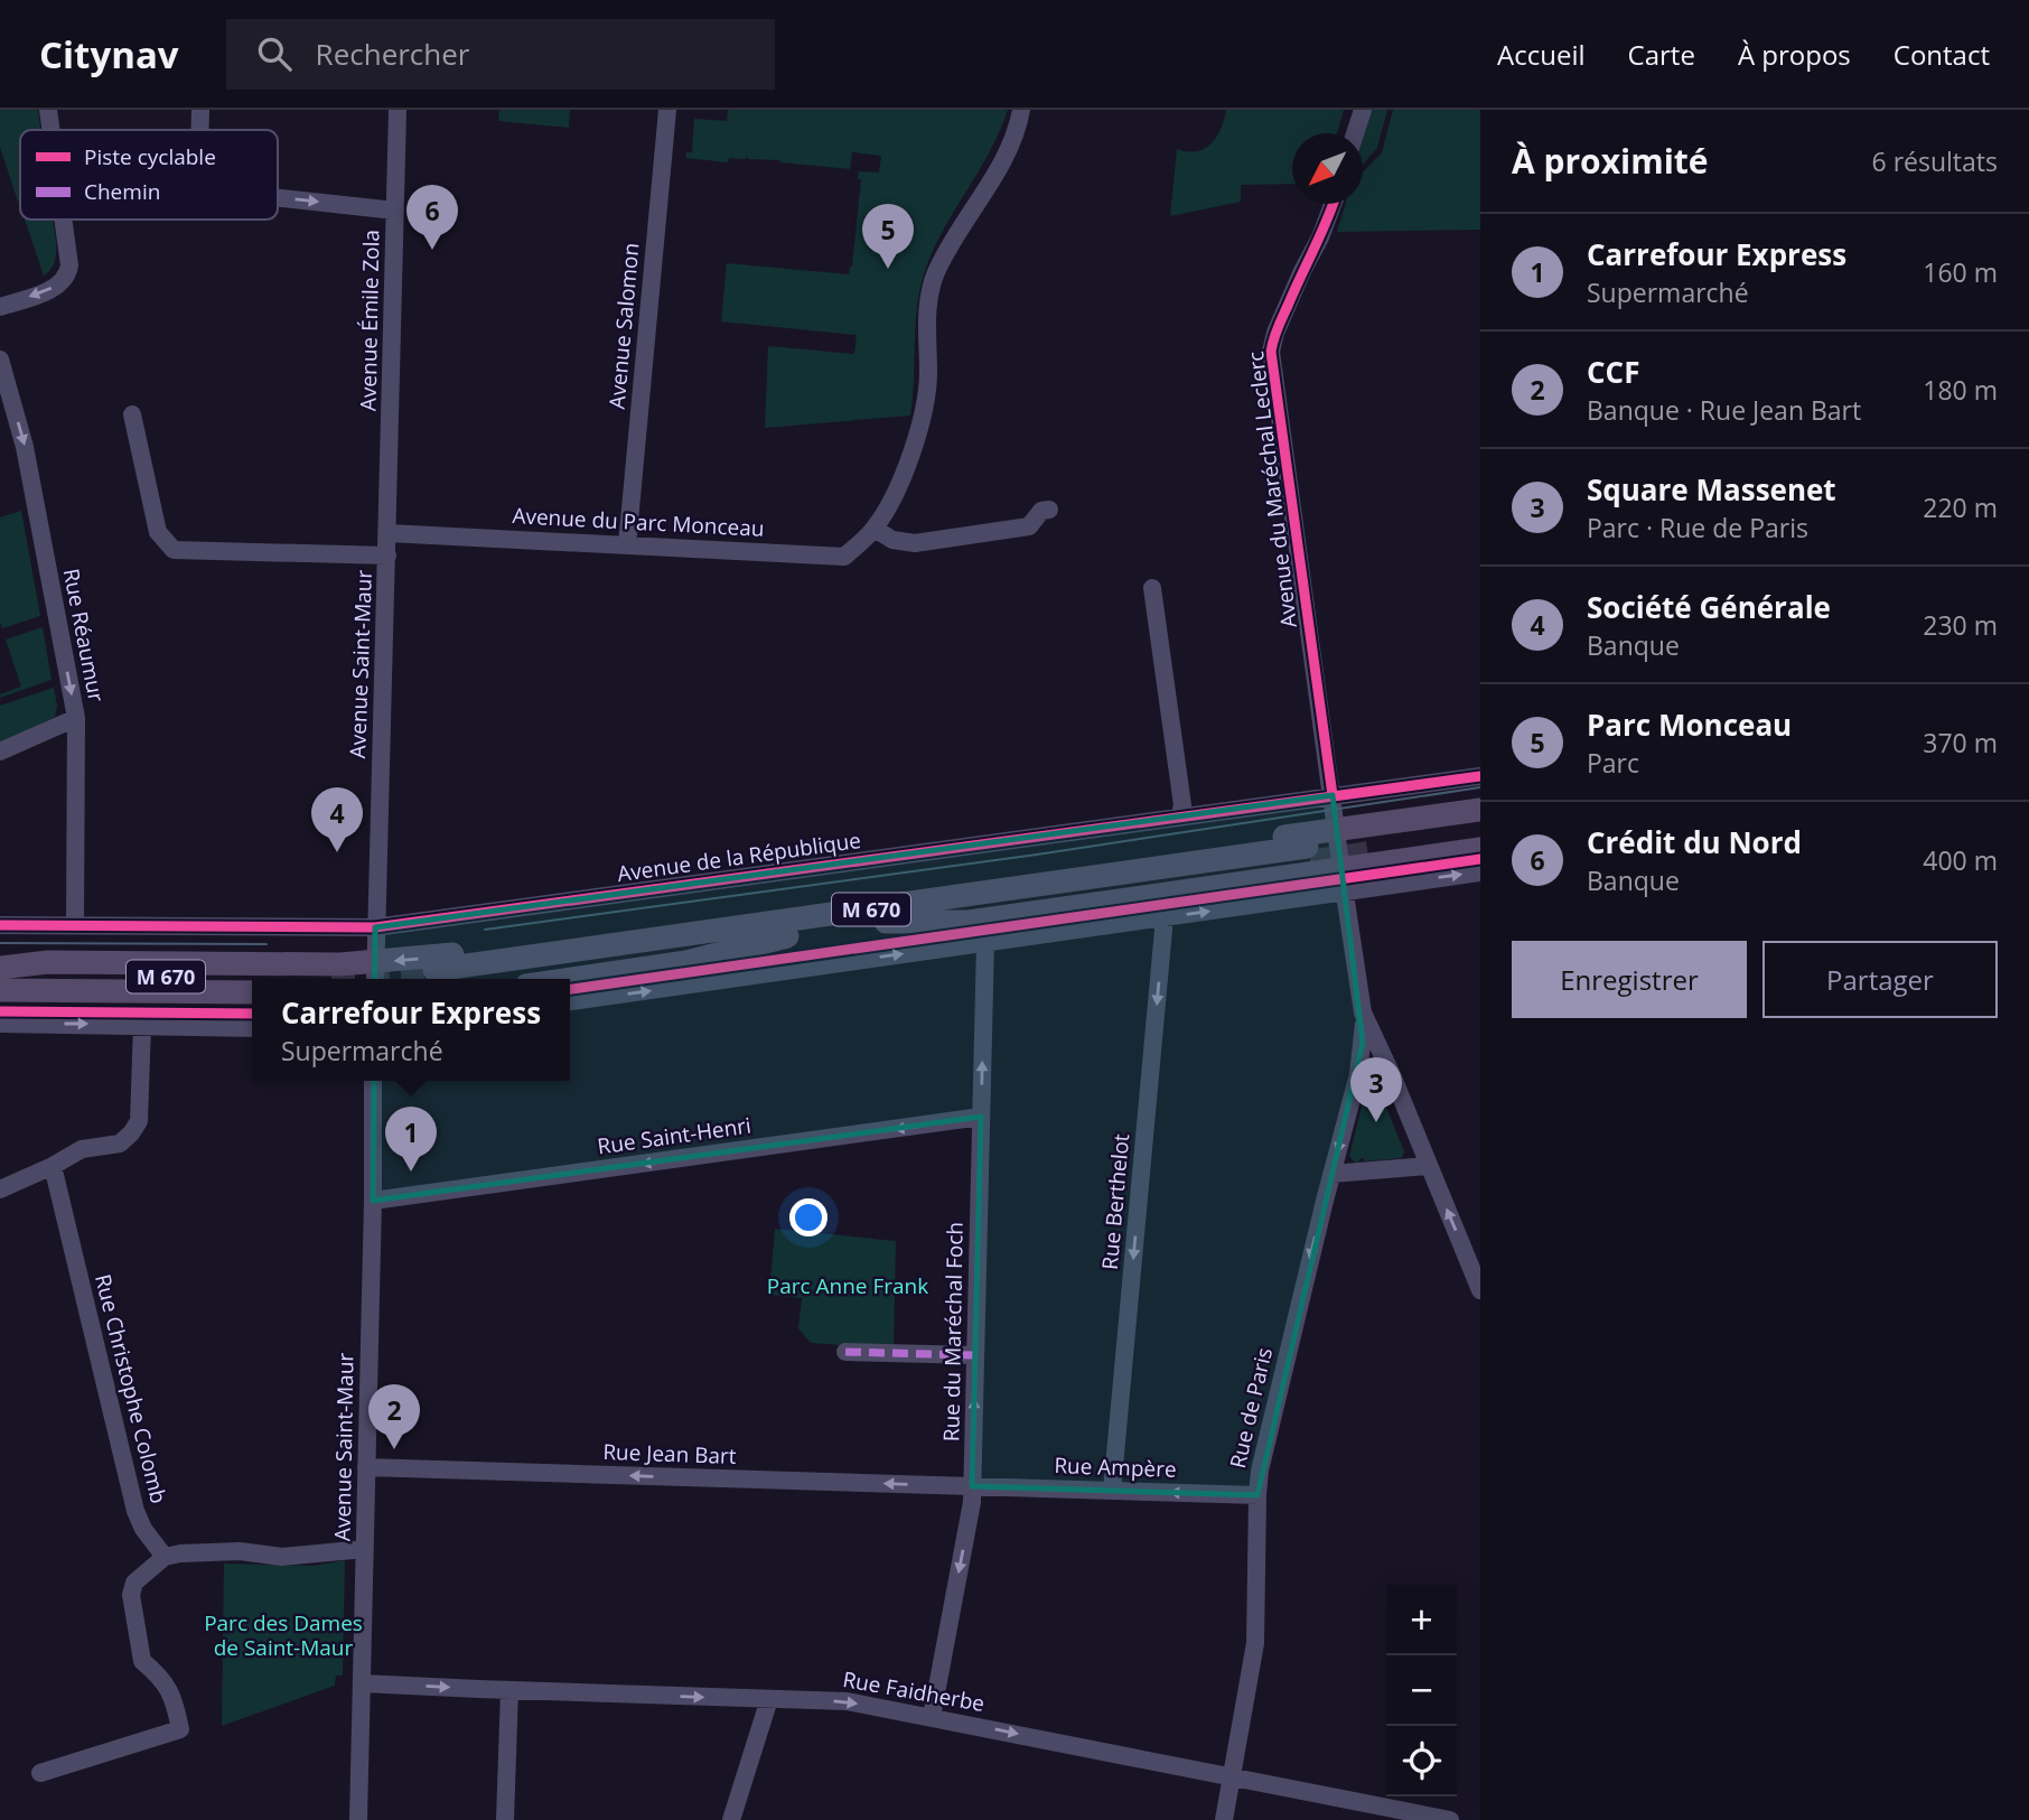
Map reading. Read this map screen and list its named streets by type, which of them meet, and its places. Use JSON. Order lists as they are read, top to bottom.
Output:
{
  "streets": {
    "main road": ["M 670"],
    "street": [
      "Avenue Émile Zola",
      "Avenue Salomon",
      "Avenue du Maréchal Leclerc",
      "Avenue du Parc Monceau",
      "Rue Réaumur",
      "Avenue Saint-Maur",
      "Avenue de la République",
      "Rue Saint-Henri",
      "Rue Berthelot",
      "Rue du Maréchal Foch",
      "Rue Christophe Colomb",
      "Rue de Paris",
      "Rue Jean Bart",
      "Rue Ampère",
      "Rue Faidherbe"
    ]
  },
  "crossings": [
    ["Avenue Émile Zola", "Avenue du Parc Monceau"],
    ["Avenue Émile Zola", "Avenue Saint-Maur"],
    ["Avenue Salomon", "Avenue du Parc Monceau"],
    ["Avenue du Maréchal Leclerc", "Avenue de la République"],
    ["Avenue du Maréchal Leclerc", "Rue de Paris"],
    ["Avenue du Parc Monceau", "Avenue Saint-Maur"],
    ["Rue Réaumur", "Avenue de la République"],
    ["Avenue Saint-Maur", "Avenue de la République"],
    ["Avenue Saint-Maur", "Rue Saint-Henri"],
    ["Avenue Saint-Maur", "Rue Jean Bart"],
    ["Avenue Saint-Maur", "Rue Faidherbe"],
    ["Rue Saint-Henri", "Rue du Maréchal Foch"],
    ["Rue Berthelot", "Rue Ampère"],
    ["Rue du Maréchal Foch", "Rue Jean Bart"],
    ["Rue du Maréchal Foch", "Rue Ampère"],
    ["Rue du Maréchal Foch", "Rue Faidherbe"],
    ["Rue de Paris", "Rue Ampère"],
    ["Rue de Paris", "Rue Faidherbe"],
    ["Rue Jean Bart", "Rue Ampère"]
  ],
  "one_way": [
    "Rue Réaumur",
    "Rue Saint-Henri",
    "Rue Berthelot",
    "Rue de Paris",
    "Rue Jean Bart",
    "Rue Ampère",
    "Rue Faidherbe"
  ],
  "parks": ["Parc Anne Frank", "Parc des Dames de Saint-Maur"],
  "legend": ["Piste cyclable", "Chemin"],
  "north": "bottom left",
  "page": {
    "header": "Citynav",
    "search": "Rechercher",
    "nav": [
      "Accueil",
      "Carte",
      "À propos",
      "Contact"
    ],
    "heading": ["À proximité", "6 résultats"],
    "pins": [
      "6",
      "5",
      "4",
      "3",
      "1",
      "2"
    ],
    "list": [
      {
        "mark": "1",
        "name": "Carrefour Express",
        "note": "Supermarché",
        "value": "160 m"
      },
      {
        "mark": "2",
        "name": "CCF",
        "note": "Banque · Rue Jean Bart",
        "value": "180 m"
      },
      {
        "mark": "3",
        "name": "Square Massenet",
        "note": "Parc · Rue de Paris",
        "value": "220 m"
      },
      {
        "mark": "4",
        "name": "Société Générale",
        "note": "Banque",
        "value": "230 m"
      },
      {
        "mark": "5",
        "name": "Parc Monceau",
        "note": "Parc",
        "value": "370 m"
      },
      {
        "mark": "6",
        "name": "Crédit du Nord",
        "note": "Banque",
        "value": "400 m"
      }
    ],
    "buttons": ["Enregistrer", "Partager"],
    "popup": ["Carrefour Express", "Supermarché"],
    "map_buttons": ["+", "−"]
  }
}
